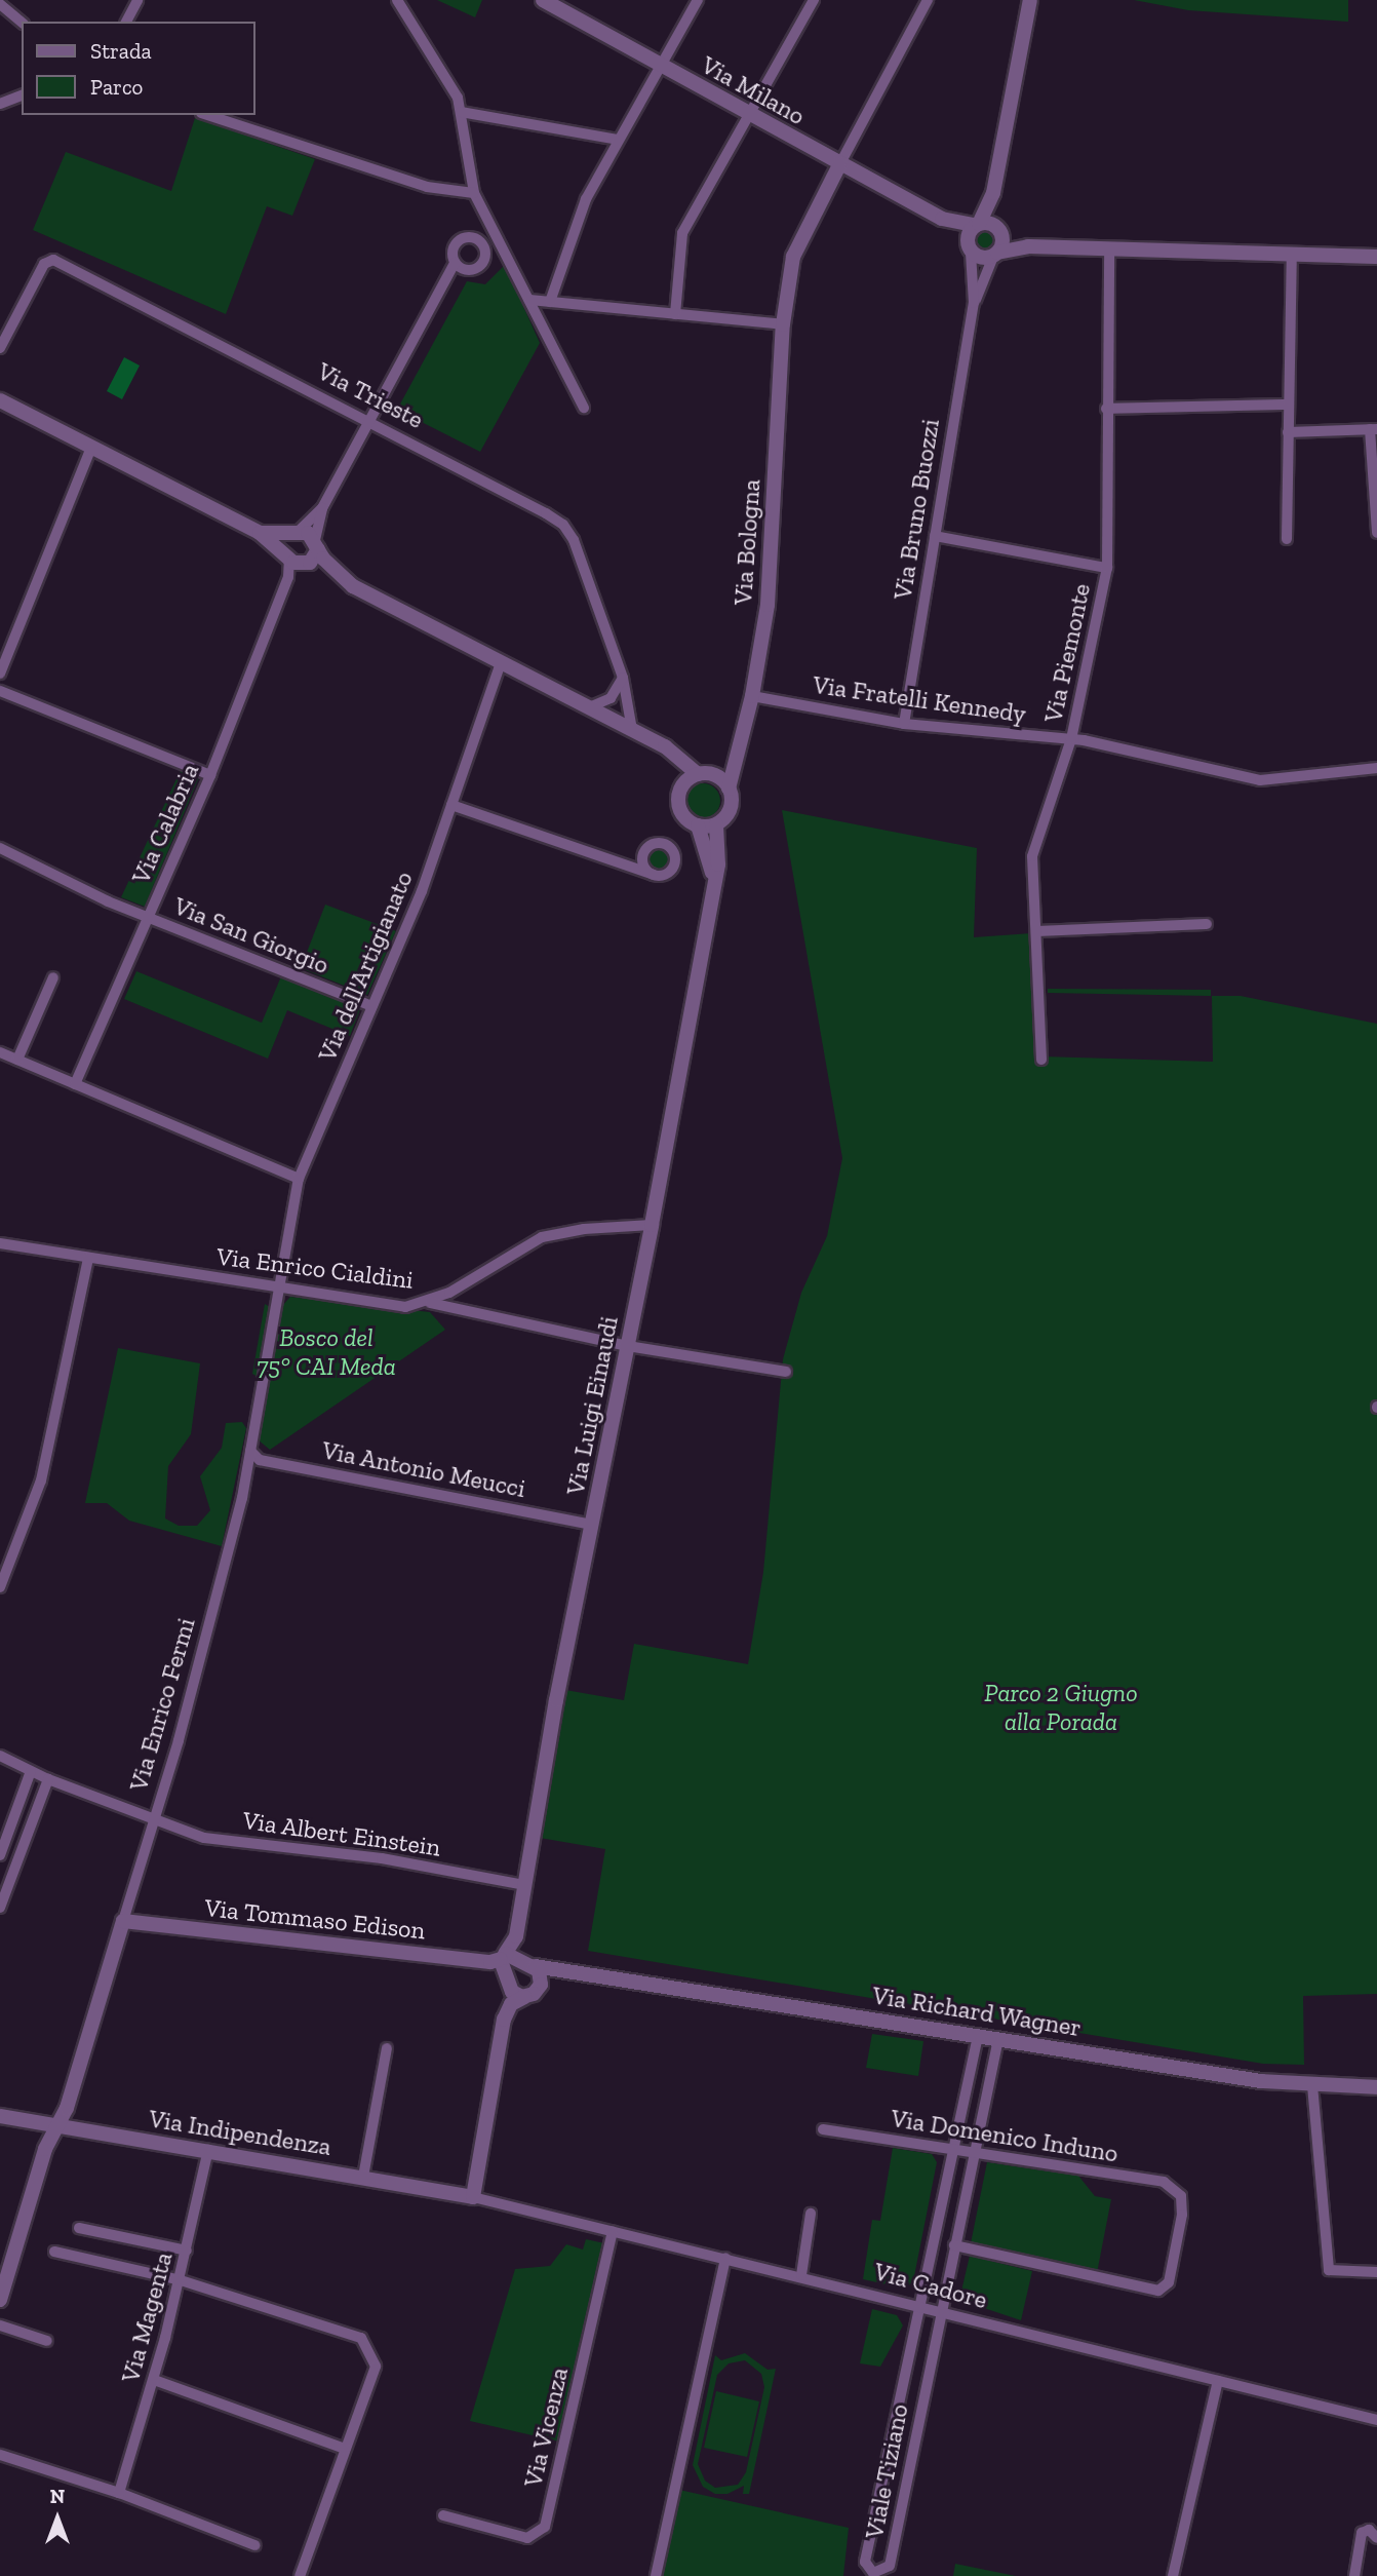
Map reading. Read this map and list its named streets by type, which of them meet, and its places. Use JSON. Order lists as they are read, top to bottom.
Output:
{
  "streets": {
    "street": [
      "Via Milano",
      "Via Trieste",
      "Via Bruno Buozzi",
      "Via Bologna",
      "Via Piemonte",
      "Via Fratelli Kennedy",
      "Via Calabria",
      "Via San Giorgio",
      "Via dell'Artigianato",
      "Via Enrico Cialdini",
      "Via Luigi Einaudi",
      "Via Antonio Meucci",
      "Via Enrico Fermi",
      "Via Albert Einstein",
      "Via Tommaso Edison",
      "Via Richard Wagner",
      "Via Indipendenza",
      "Via Domenico Induno",
      "Via Cadore",
      "Via Magenta",
      "Via Vicenza",
      "Viale Tiziano"
    ]
  },
  "crossings": [
    ["Via Milano", "Via Bruno Buozzi"],
    ["Via Milano", "Via Bologna"],
    ["Via Bruno Buozzi", "Via Fratelli Kennedy"],
    ["Via Bologna", "Via Fratelli Kennedy"],
    ["Via Bologna", "Via Luigi Einaudi"],
    ["Via Piemonte", "Via Fratelli Kennedy"],
    ["Via Calabria", "Via San Giorgio"],
    ["Via San Giorgio", "Via dell'Artigianato"],
    ["Via dell'Artigianato", "Via Enrico Cialdini"],
    ["Via dell'Artigianato", "Via Enrico Fermi"],
    ["Via Enrico Cialdini", "Via Luigi Einaudi"],
    ["Via Enrico Cialdini", "Via Enrico Fermi"],
    ["Via Luigi Einaudi", "Via Antonio Meucci"],
    ["Via Luigi Einaudi", "Via Albert Einstein"],
    ["Via Luigi Einaudi", "Via Tommaso Edison"],
    ["Via Luigi Einaudi", "Via Richard Wagner"],
    ["Via Antonio Meucci", "Via Enrico Fermi"],
    ["Via Enrico Fermi", "Via Albert Einstein"],
    ["Via Enrico Fermi", "Via Tommaso Edison"],
    ["Via Enrico Fermi", "Via Indipendenza"],
    ["Via Tommaso Edison", "Via Richard Wagner"],
    ["Via Richard Wagner", "Viale Tiziano"],
    ["Via Indipendenza", "Via Cadore"],
    ["Via Indipendenza", "Via Magenta"],
    ["Via Domenico Induno", "Viale Tiziano"],
    ["Via Cadore", "Via Vicenza"],
    ["Via Cadore", "Viale Tiziano"]
  ],
  "parks": ["Bosco del 75° CAI Meda", "Parco 2 Giugno alla Porada"],
  "legend": ["Strada", "Parco"],
  "north": "top"
}
